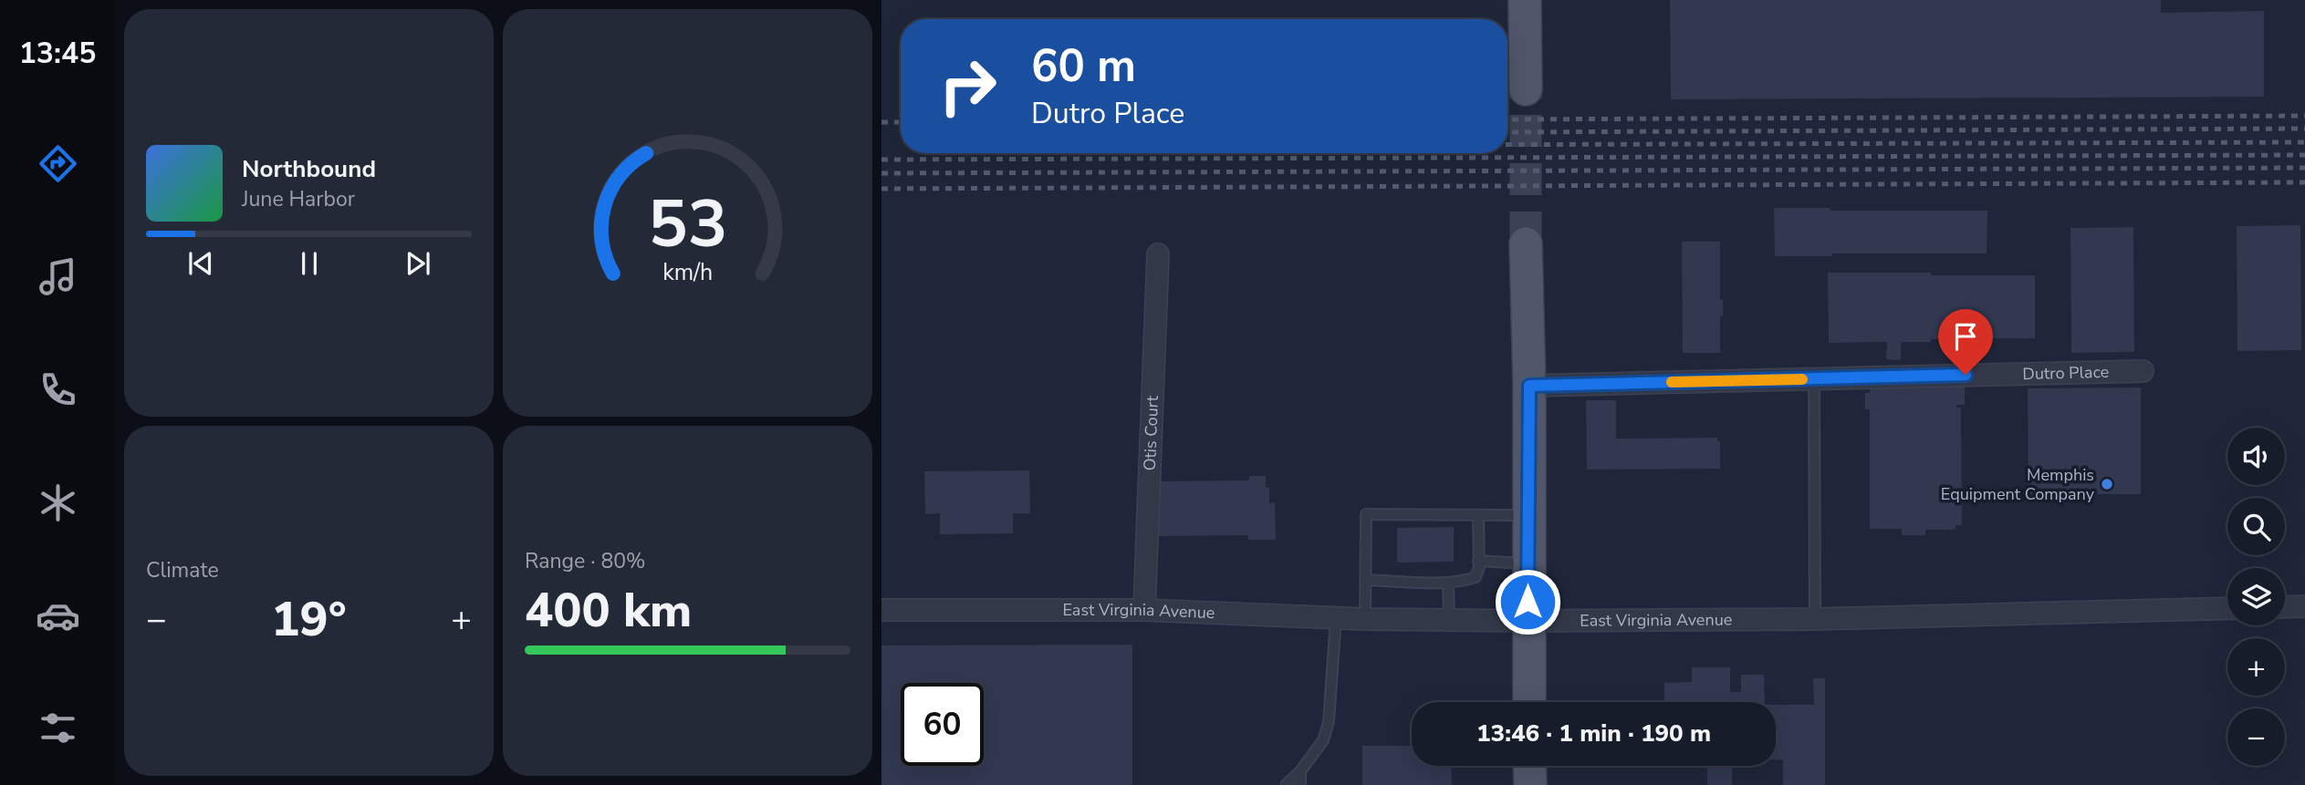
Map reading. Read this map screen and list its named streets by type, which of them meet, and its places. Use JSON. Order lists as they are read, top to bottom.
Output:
{
  "streets": {
    "street": ["Dutro Place", "Otis Court", "East Virginia Avenue"]
  },
  "crossings": [
    ["Otis Court", "East Virginia Avenue"]
  ],
  "places": ["Memphis Equipment Company"],
  "page": {
    "tabs": "13:45",
    "turn": ["60 m", "Dutro Place"],
    "song": ["Northbound", "June Harbor"],
    "tile": [
      "Climate",
      ["Range · 80%", "400 km"]
    ],
    "map_buttons": ["+", "−"],
    "heat": ["−", "19°", "+"],
    "limit": "60",
    "trip": "13:46 · 1 min · 190 m",
    "gauge": ["53", "km/h"]
  }
}
